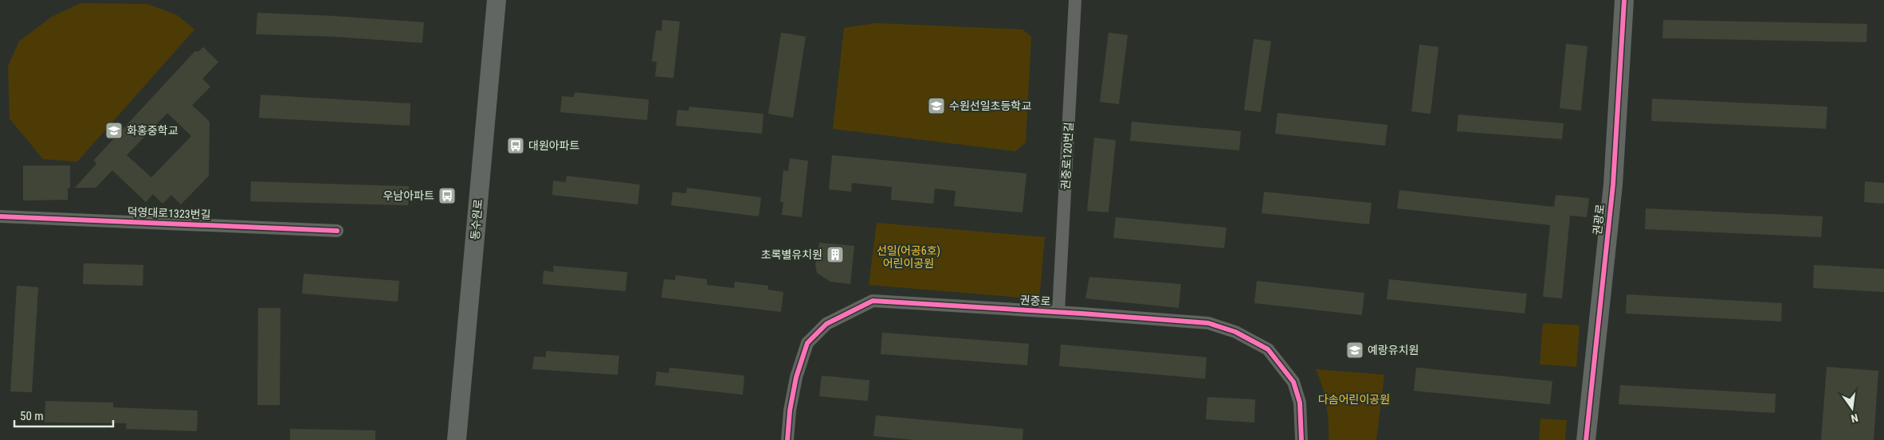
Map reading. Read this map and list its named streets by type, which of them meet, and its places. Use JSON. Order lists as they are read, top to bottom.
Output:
{
  "streets": {
    "main road": ["동수원로", "권광로"],
    "street": ["권중로120번길", "덕영대로1323번길", "권중로"]
  },
  "crossings": [
    ["권중로120번길", "권중로"]
  ],
  "parks": ["선일(어공6호) 어린이공원", "다솜어린이공원"],
  "places": {
    "school or university": ["수원선일초등학교", "화홍중학교", "예랑유치원"],
    "bus stop": ["대원아파트", "우남아파트"],
    "building": ["초록별유치원"]
  },
  "scale_bar": "50 m",
  "north": "bottom"
}
